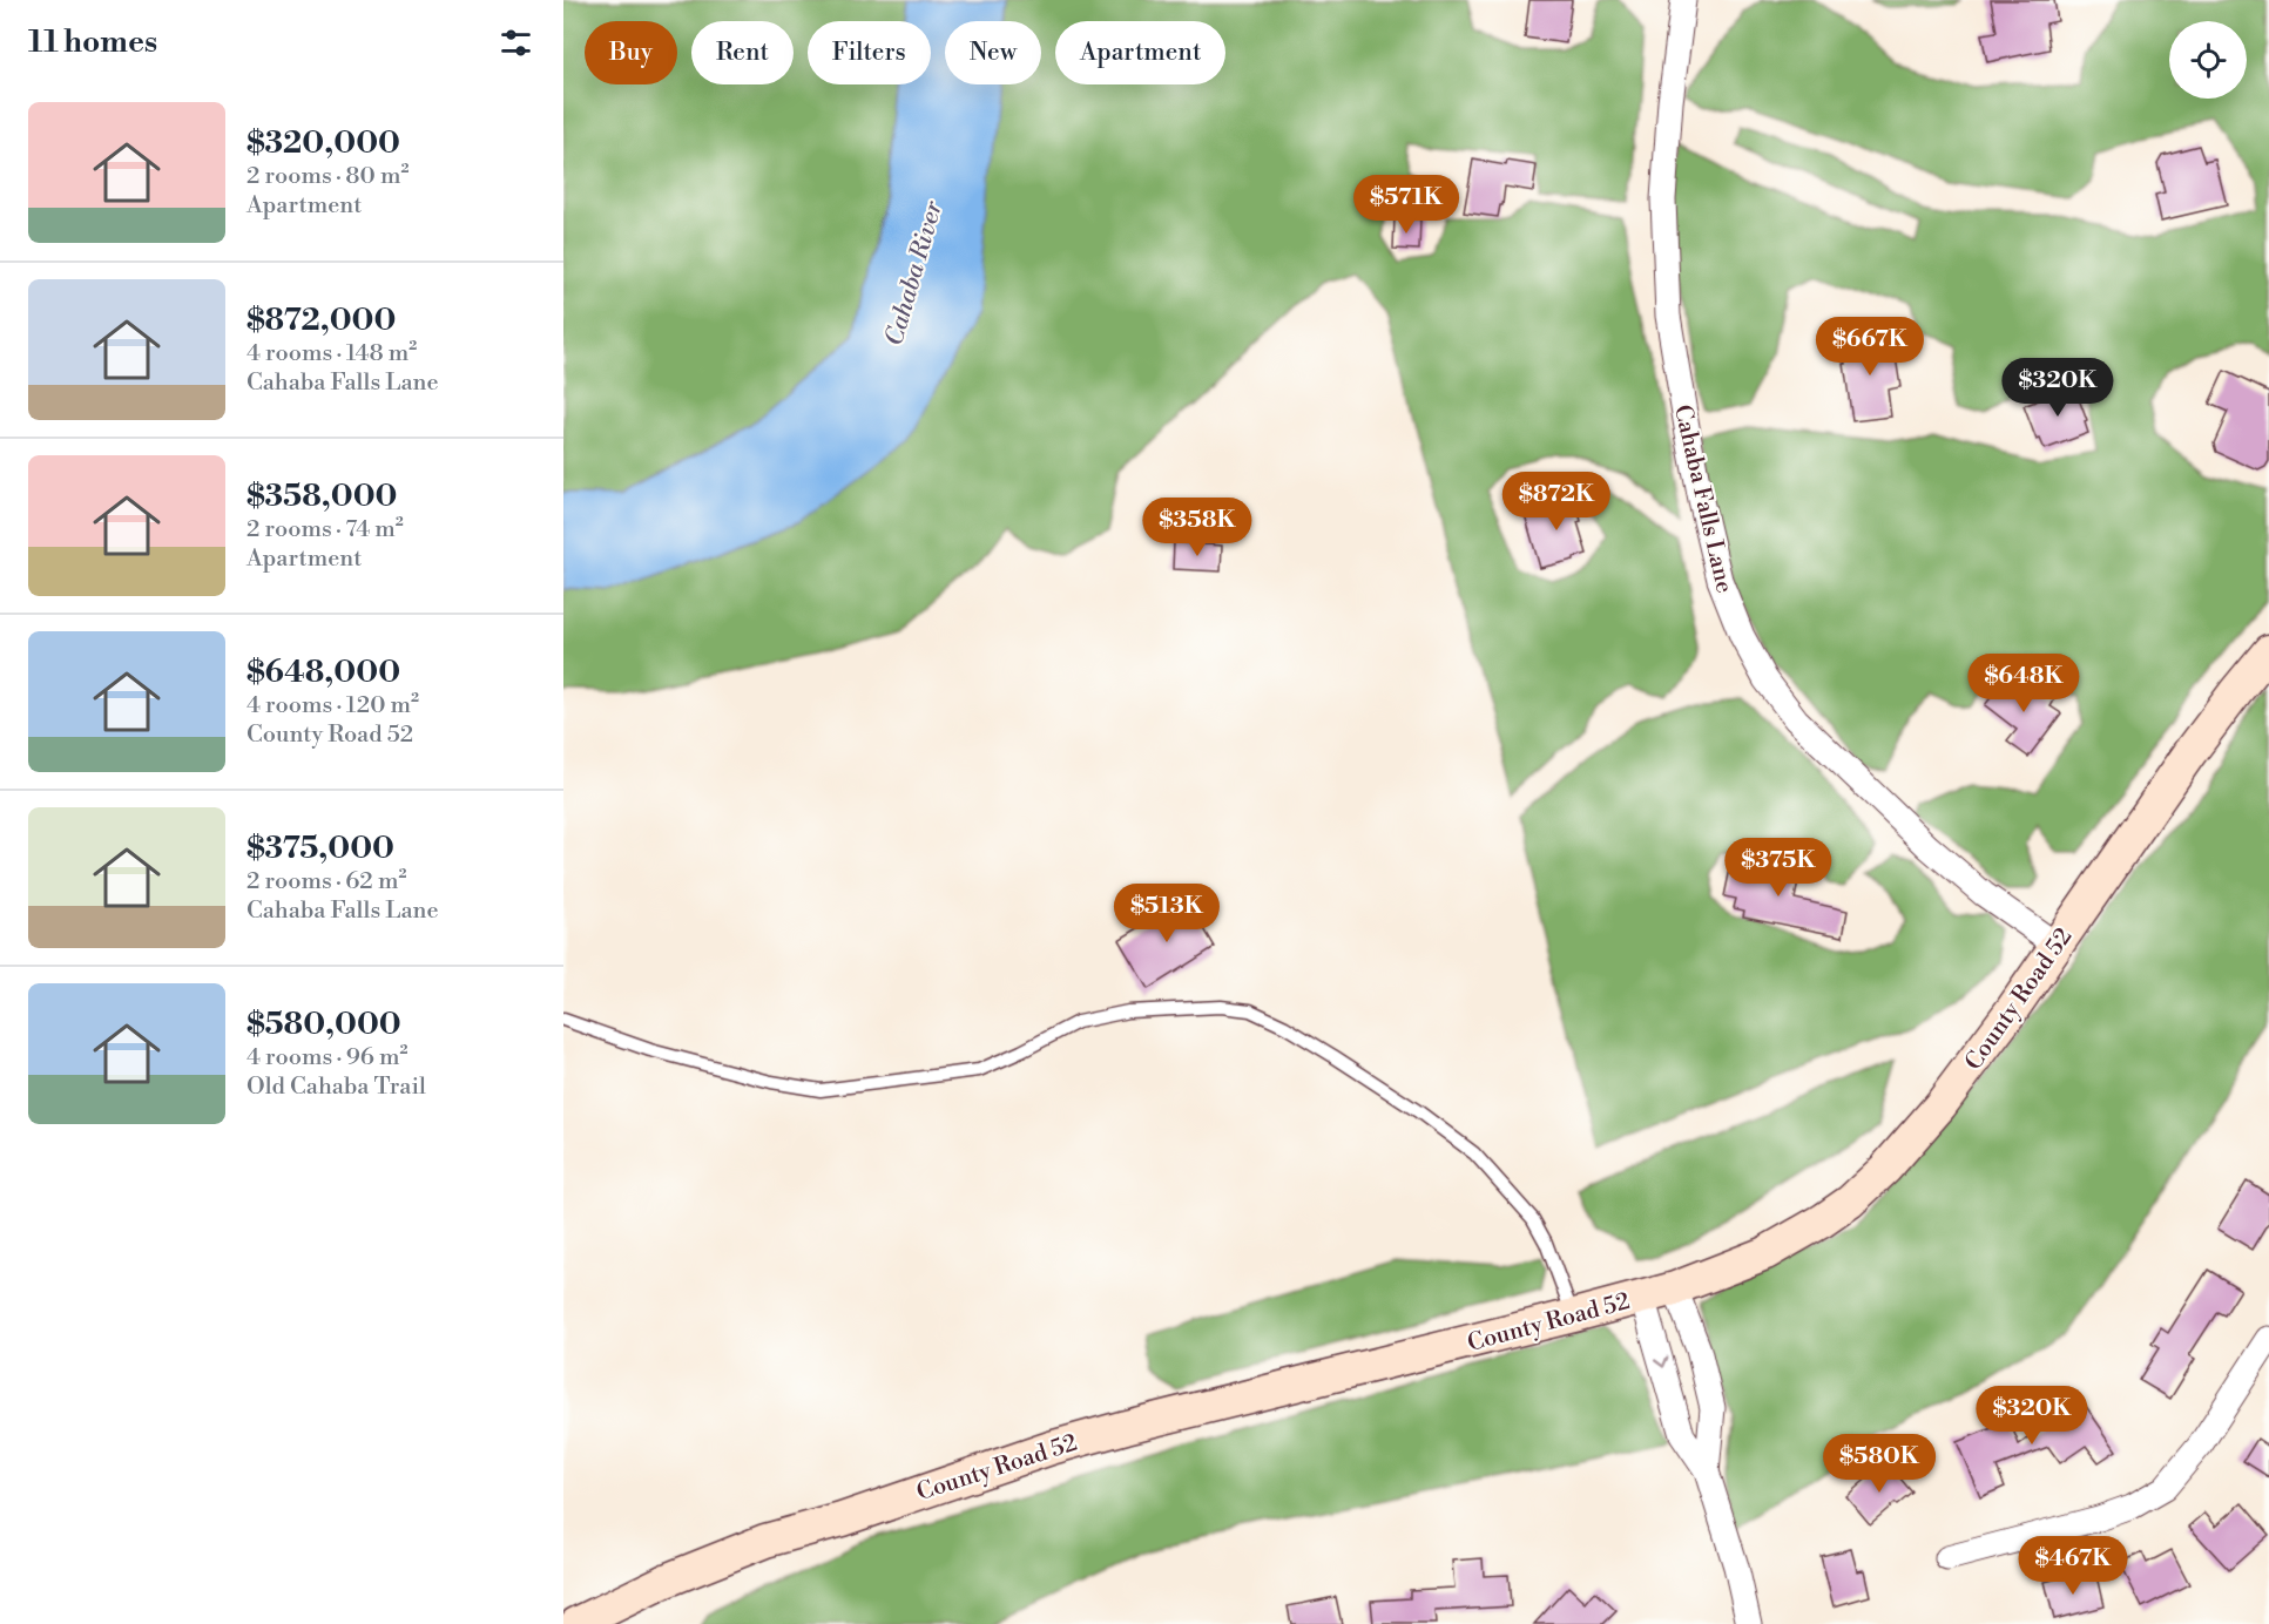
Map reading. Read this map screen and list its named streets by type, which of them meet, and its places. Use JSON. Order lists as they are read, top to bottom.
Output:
{
  "streets": {
    "main road": ["County Road 52"],
    "street": ["Cahaba Falls Lane"]
  },
  "crossings": [
    ["Cahaba Falls Lane", "County Road 52"]
  ],
  "water": ["Cahaba River"],
  "page": {
    "heading": "11 homes",
    "chip": [
      "Buy",
      "Rent",
      "Filters",
      "New",
      "Apartment"
    ],
    "list": [
      {
        "name": "$320,000",
        "note": "2 rooms · 80 m² · Apartment"
      },
      {
        "name": "$872,000",
        "note": "4 rooms · 148 m² · Cahaba Falls Lane"
      },
      {
        "name": "$358,000",
        "note": "2 rooms · 74 m² · Apartment"
      },
      {
        "name": "$648,000",
        "note": "4 rooms · 120 m² · County Road 52"
      },
      {
        "name": "$375,000",
        "note": "2 rooms · 62 m² · Cahaba Falls Lane"
      },
      {
        "name": "$580,000",
        "note": "4 rooms · 96 m² · Old Cahaba Trail"
      }
    ],
    "price": [
      "$571K",
      "$667K",
      "$320K",
      "$872K",
      "$358K",
      "$648K",
      "$375K",
      "$513K",
      "$320K",
      "$580K",
      "$467K"
    ]
  }
}
